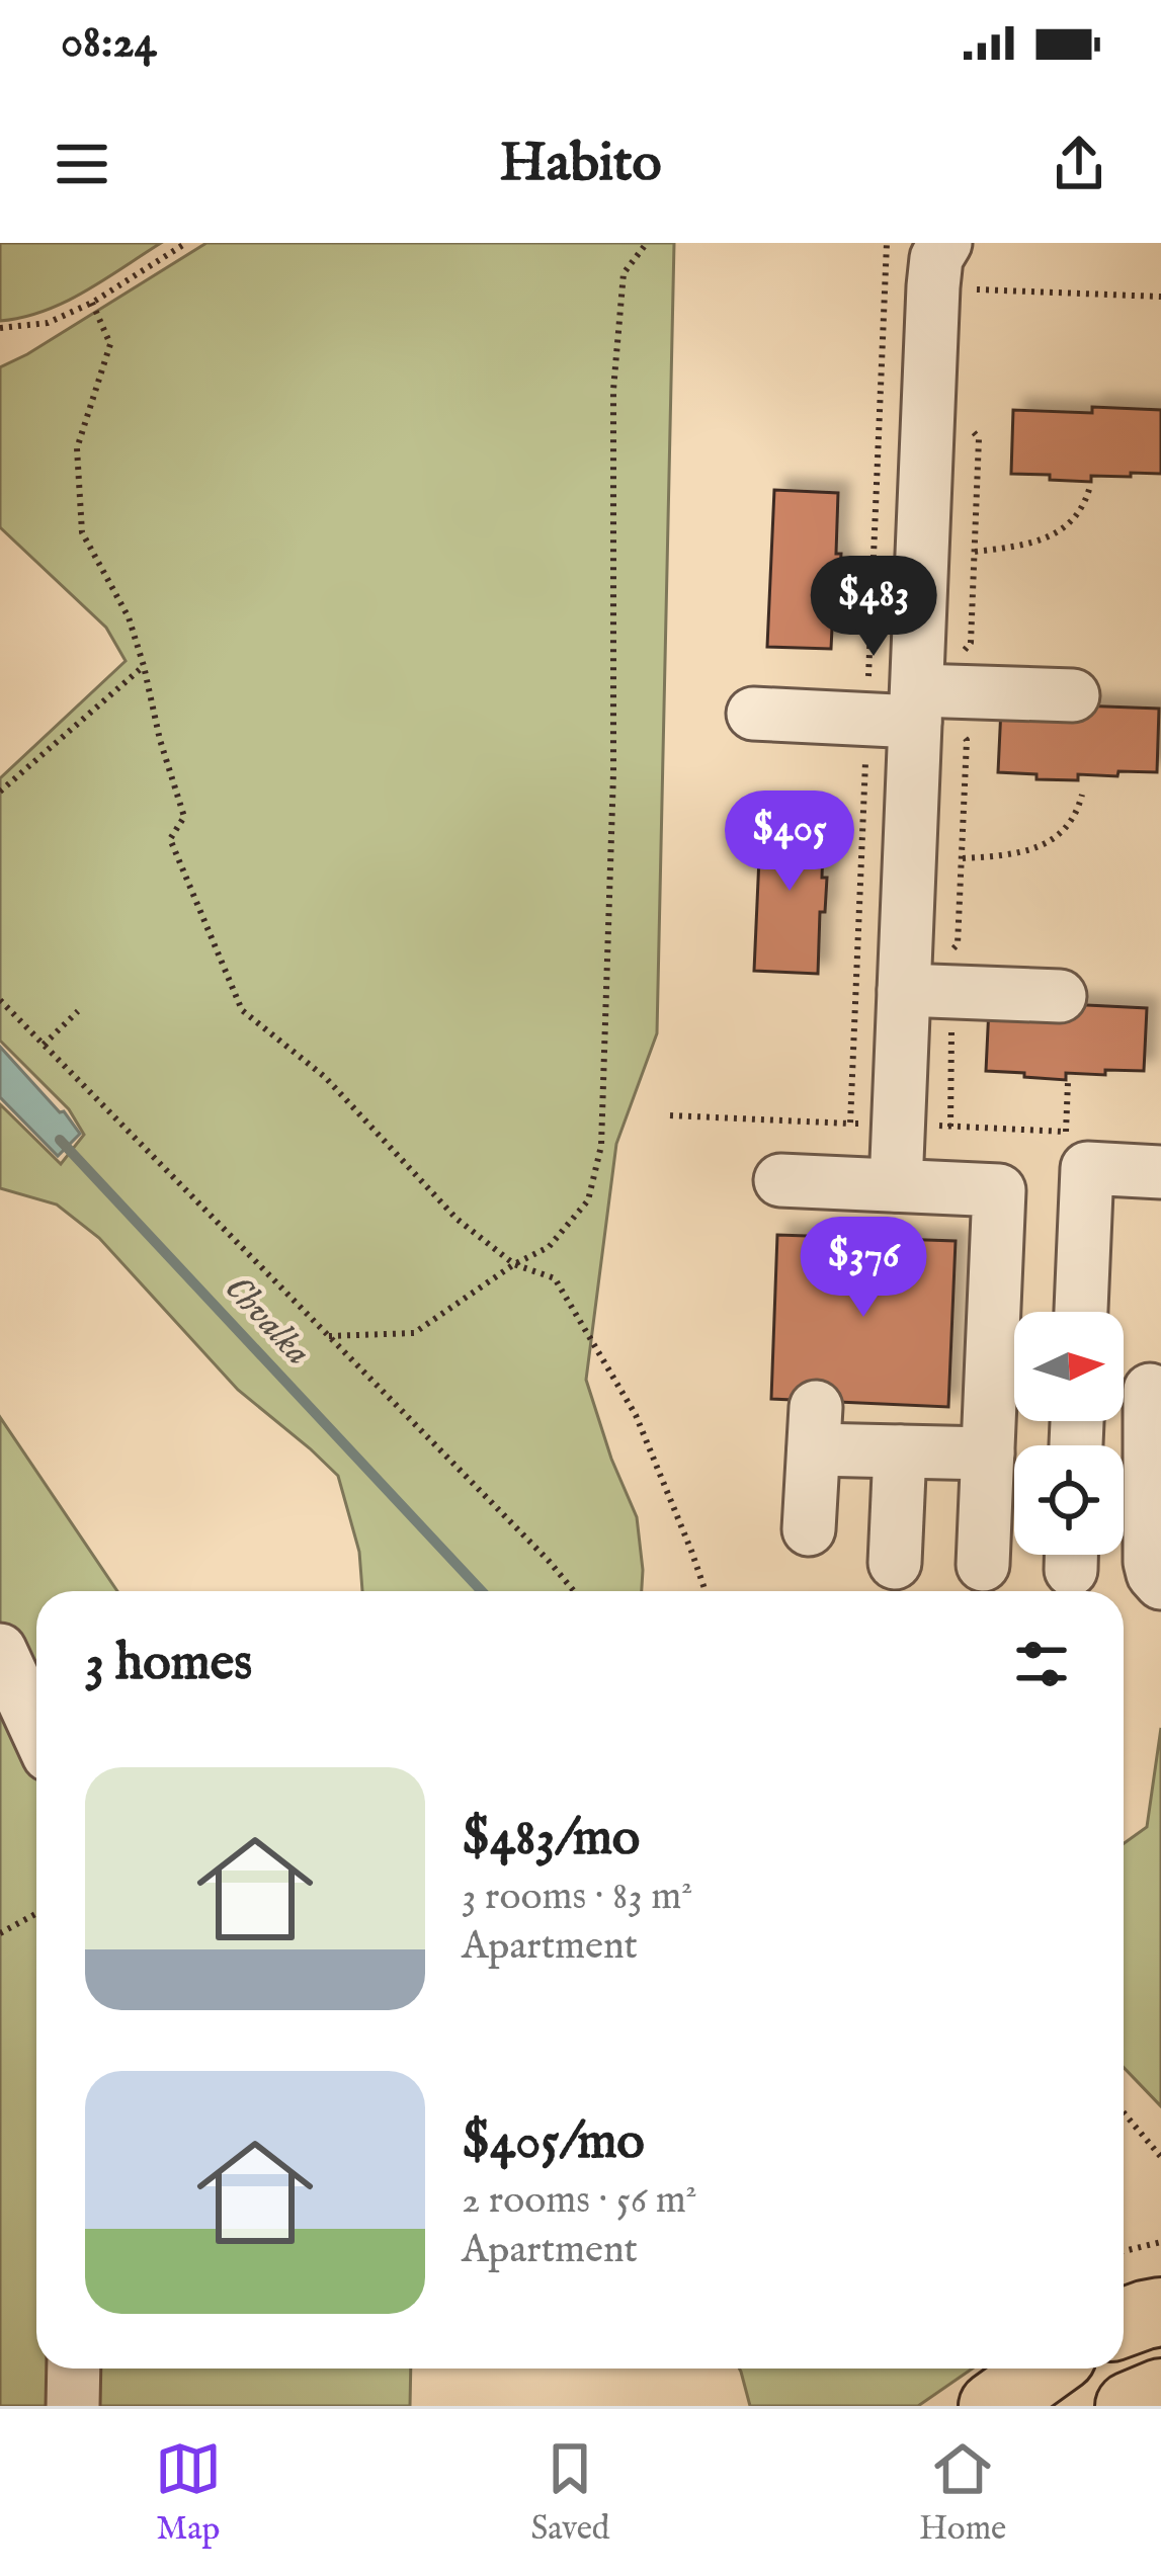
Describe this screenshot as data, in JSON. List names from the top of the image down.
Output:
{
  "water": ["Chvalka"],
  "north": "right",
  "page": {
    "status": "08:24",
    "header": "Habito",
    "price": ["$483", "$405", "$376"],
    "heading": "3 homes",
    "list": [
      {
        "name": "$483/mo",
        "note": "3 rooms · 83 m² · Apartment"
      },
      {
        "name": "$405/mo",
        "note": "2 rooms · 56 m² · Apartment"
      }
    ],
    "tabs": ["Map", "Saved", "Home"]
  }
}
